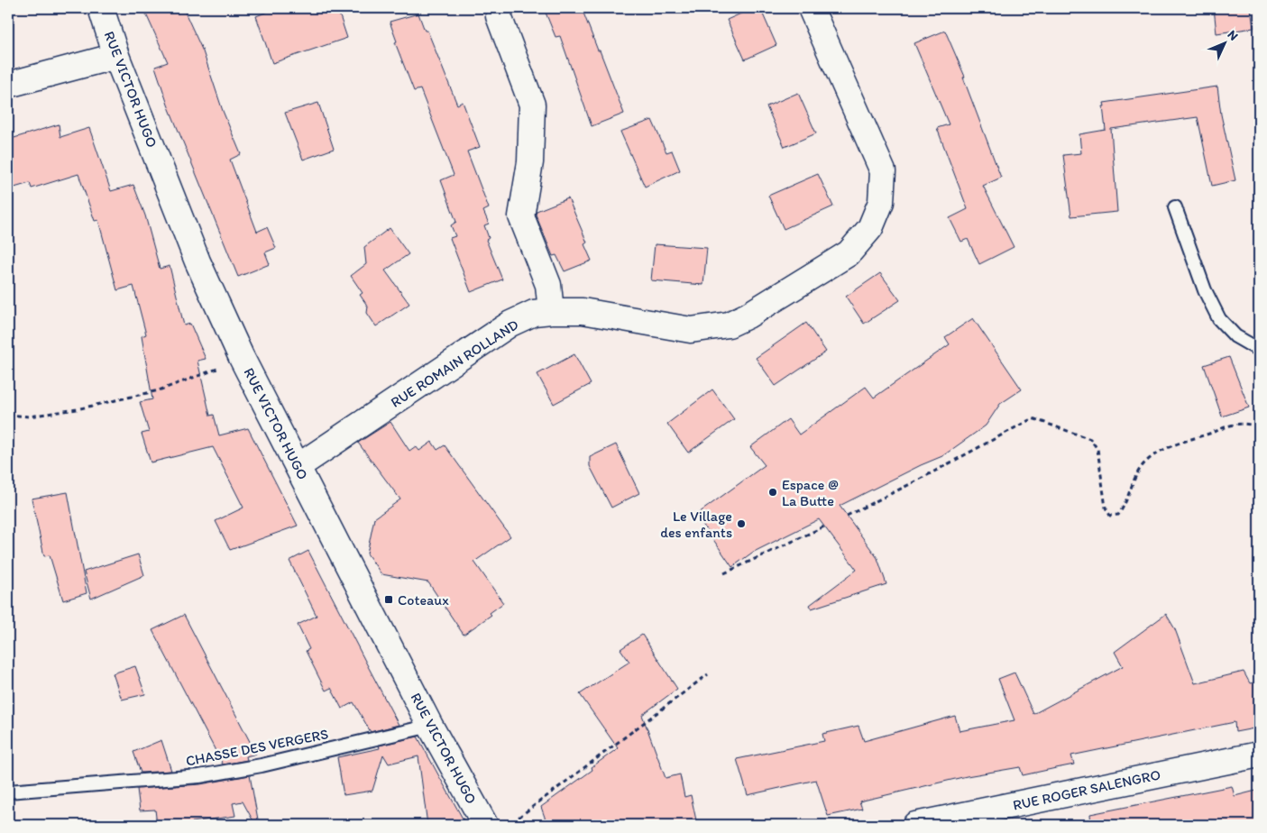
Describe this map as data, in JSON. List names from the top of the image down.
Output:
{
  "streets": {
    "street": ["RUE VICTOR HUGO", "RUE ROMAIN ROLLAND", "RUE ROGER SALENGRO"],
    "lane": ["CHASSE DES VERGERS"]
  },
  "crossings": [
    ["RUE VICTOR HUGO", "RUE ROMAIN ROLLAND"],
    ["RUE VICTOR HUGO", "CHASSE DES VERGERS"]
  ],
  "places": {
    "other": ["Espace @ La Butte", "Le Village des enfants"],
    "transit": ["Coteaux"]
  },
  "north": "top right"
}
